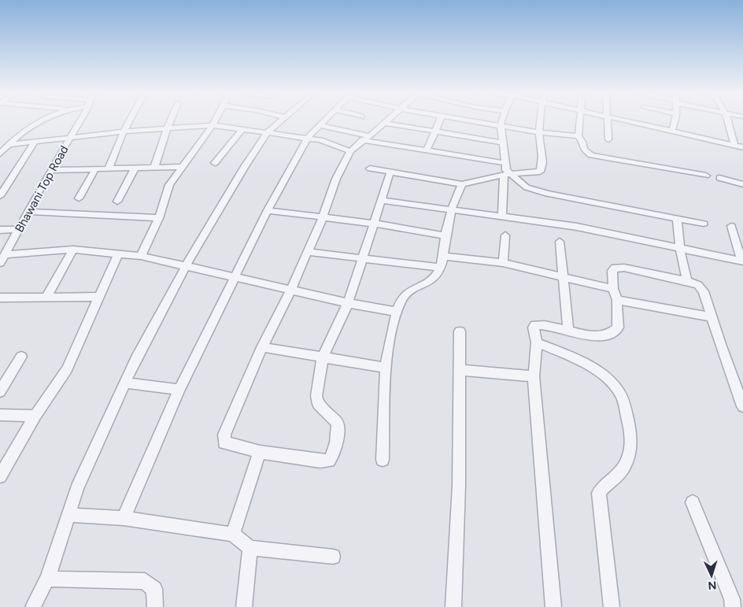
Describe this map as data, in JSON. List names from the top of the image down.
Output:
{
  "streets": {
    "street": ["Bhawani Top Road"]
  },
  "north": "bottom"
}
